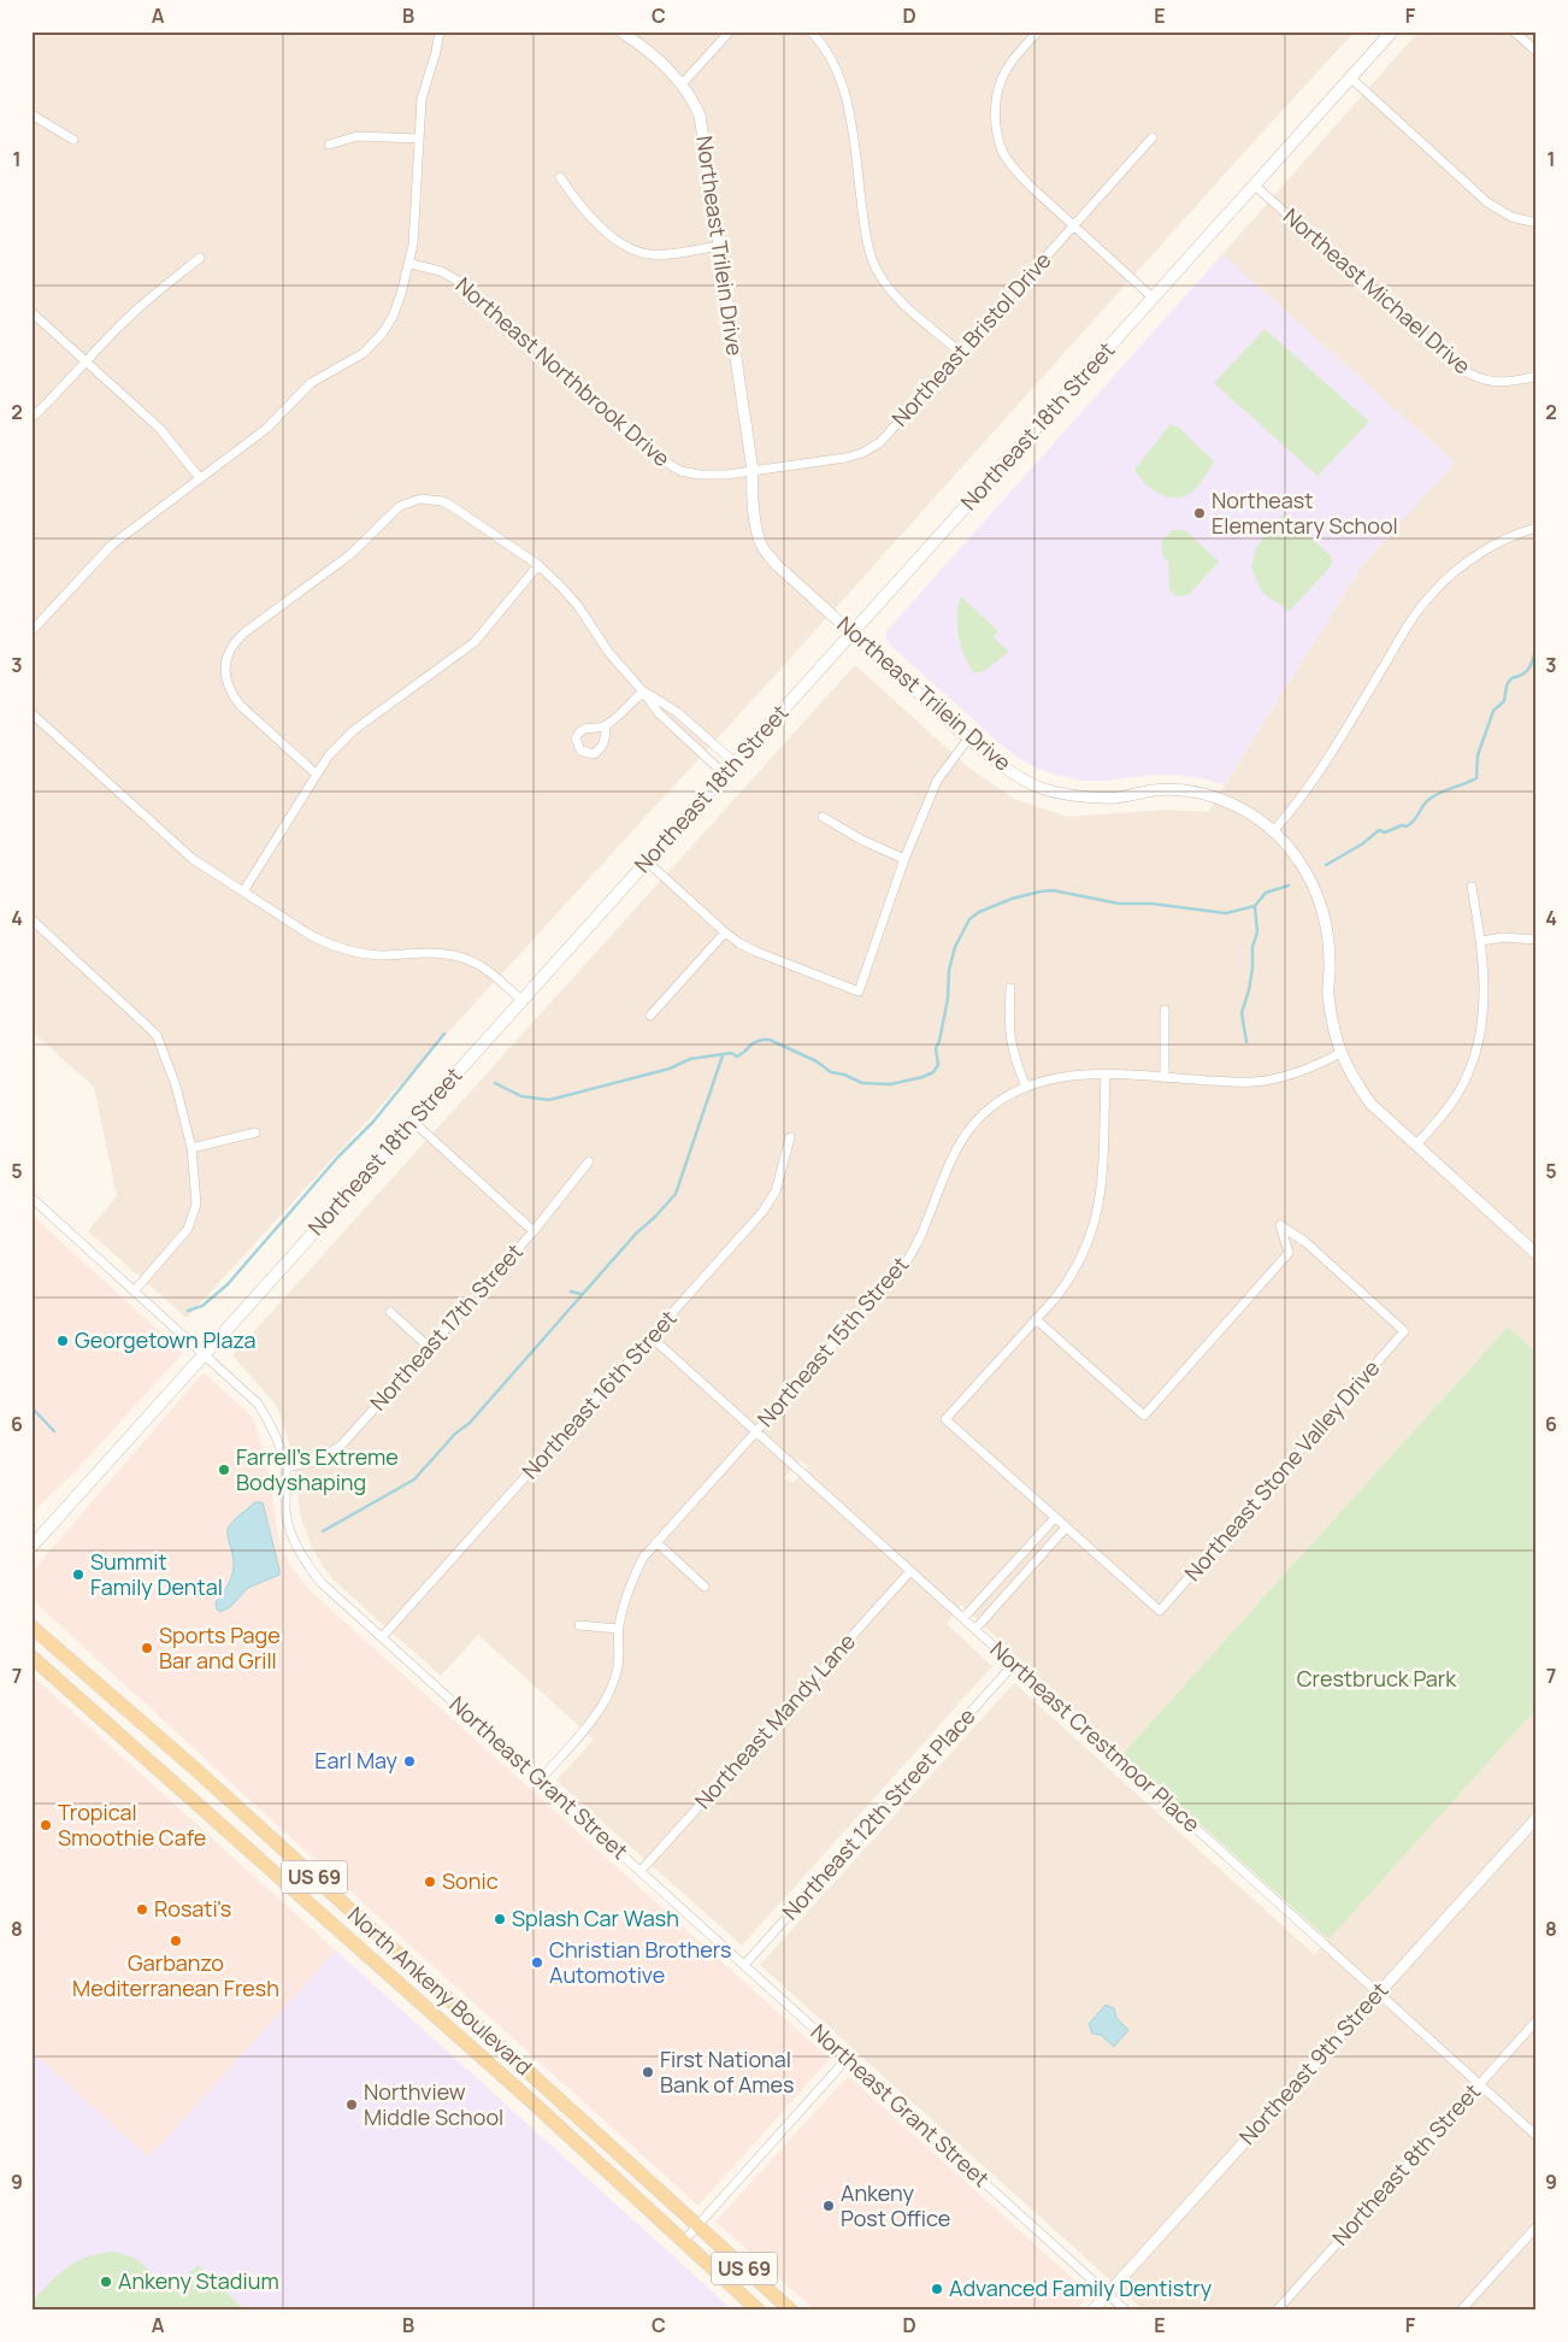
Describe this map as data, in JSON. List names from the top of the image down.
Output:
{
  "streets": {
    "main road": ["Northeast 18th Street", "US 69", "North Ankeny Boulevard"],
    "street": [
      "Northeast Trilein Drive",
      "Northeast Michael Drive",
      "Northeast Bristol Drive",
      "Northeast Northbrook Drive",
      "Northeast 17th Street",
      "Northeast 15th Street",
      "Northeast 16th Street",
      "Northeast Stone Valley Drive",
      "Northeast Mandy Lane",
      "Northeast Crestmoor Place",
      "Northeast Grant Street",
      "Northeast 12th Street Place",
      "Northeast 9th Street",
      "Northeast 8th Street"
    ]
  },
  "crossings": [
    ["Northeast Trilein Drive", "Northeast Bristol Drive"],
    ["Northeast Trilein Drive", "Northeast Northbrook Drive"],
    ["Northeast Trilein Drive", "Northeast 18th Street"],
    ["Northeast Trilein Drive", "Northeast 15th Street"],
    ["Northeast Michael Drive", "Northeast 18th Street"],
    ["Northeast Bristol Drive", "Northeast Northbrook Drive"],
    ["Northeast 18th Street", "Northeast Grant Street"],
    ["Northeast 17th Street", "Northeast Grant Street"],
    ["Northeast 15th Street", "Northeast Crestmoor Place"],
    ["Northeast 15th Street", "Northeast Grant Street"],
    ["Northeast 16th Street", "Northeast Crestmoor Place"],
    ["Northeast 16th Street", "Northeast Grant Street"],
    ["Northeast Mandy Lane", "Northeast Crestmoor Place"],
    ["Northeast Mandy Lane", "Northeast Grant Street"],
    ["Northeast Crestmoor Place", "Northeast 12th Street Place"],
    ["Northeast Crestmoor Place", "Northeast 9th Street"],
    ["Northeast Crestmoor Place", "Northeast 8th Street"],
    ["Northeast Grant Street", "Northeast 12th Street Place"],
    ["Northeast Grant Street", "Northeast 9th Street"]
  ],
  "parks": ["Crestbruck Park"],
  "places": [
    "Northeast Elementary School",
    "Georgetown Plaza",
    "Farrell's Extreme Bodyshaping",
    "Summit Family Dental",
    "Sports Page Bar and Grill",
    "Earl May",
    "Tropical Smoothie Cafe",
    "Sonic",
    "Rosati's",
    "Splash Car Wash",
    "Garbanzo Mediterranean Fresh",
    "Christian Brothers Automotive",
    "First National Bank of Ames",
    "Northview Middle School",
    "Ankeny Post Office",
    "Ankeny Stadium",
    "Advanced Family Dentistry"
  ],
  "grid": {
    "columns": [
      "A",
      "B",
      "C",
      "D",
      "E",
      "F"
    ],
    "rows": [
      "1",
      "2",
      "3",
      "4",
      "5",
      "6",
      "7",
      "8",
      "9"
    ]
  }
}
